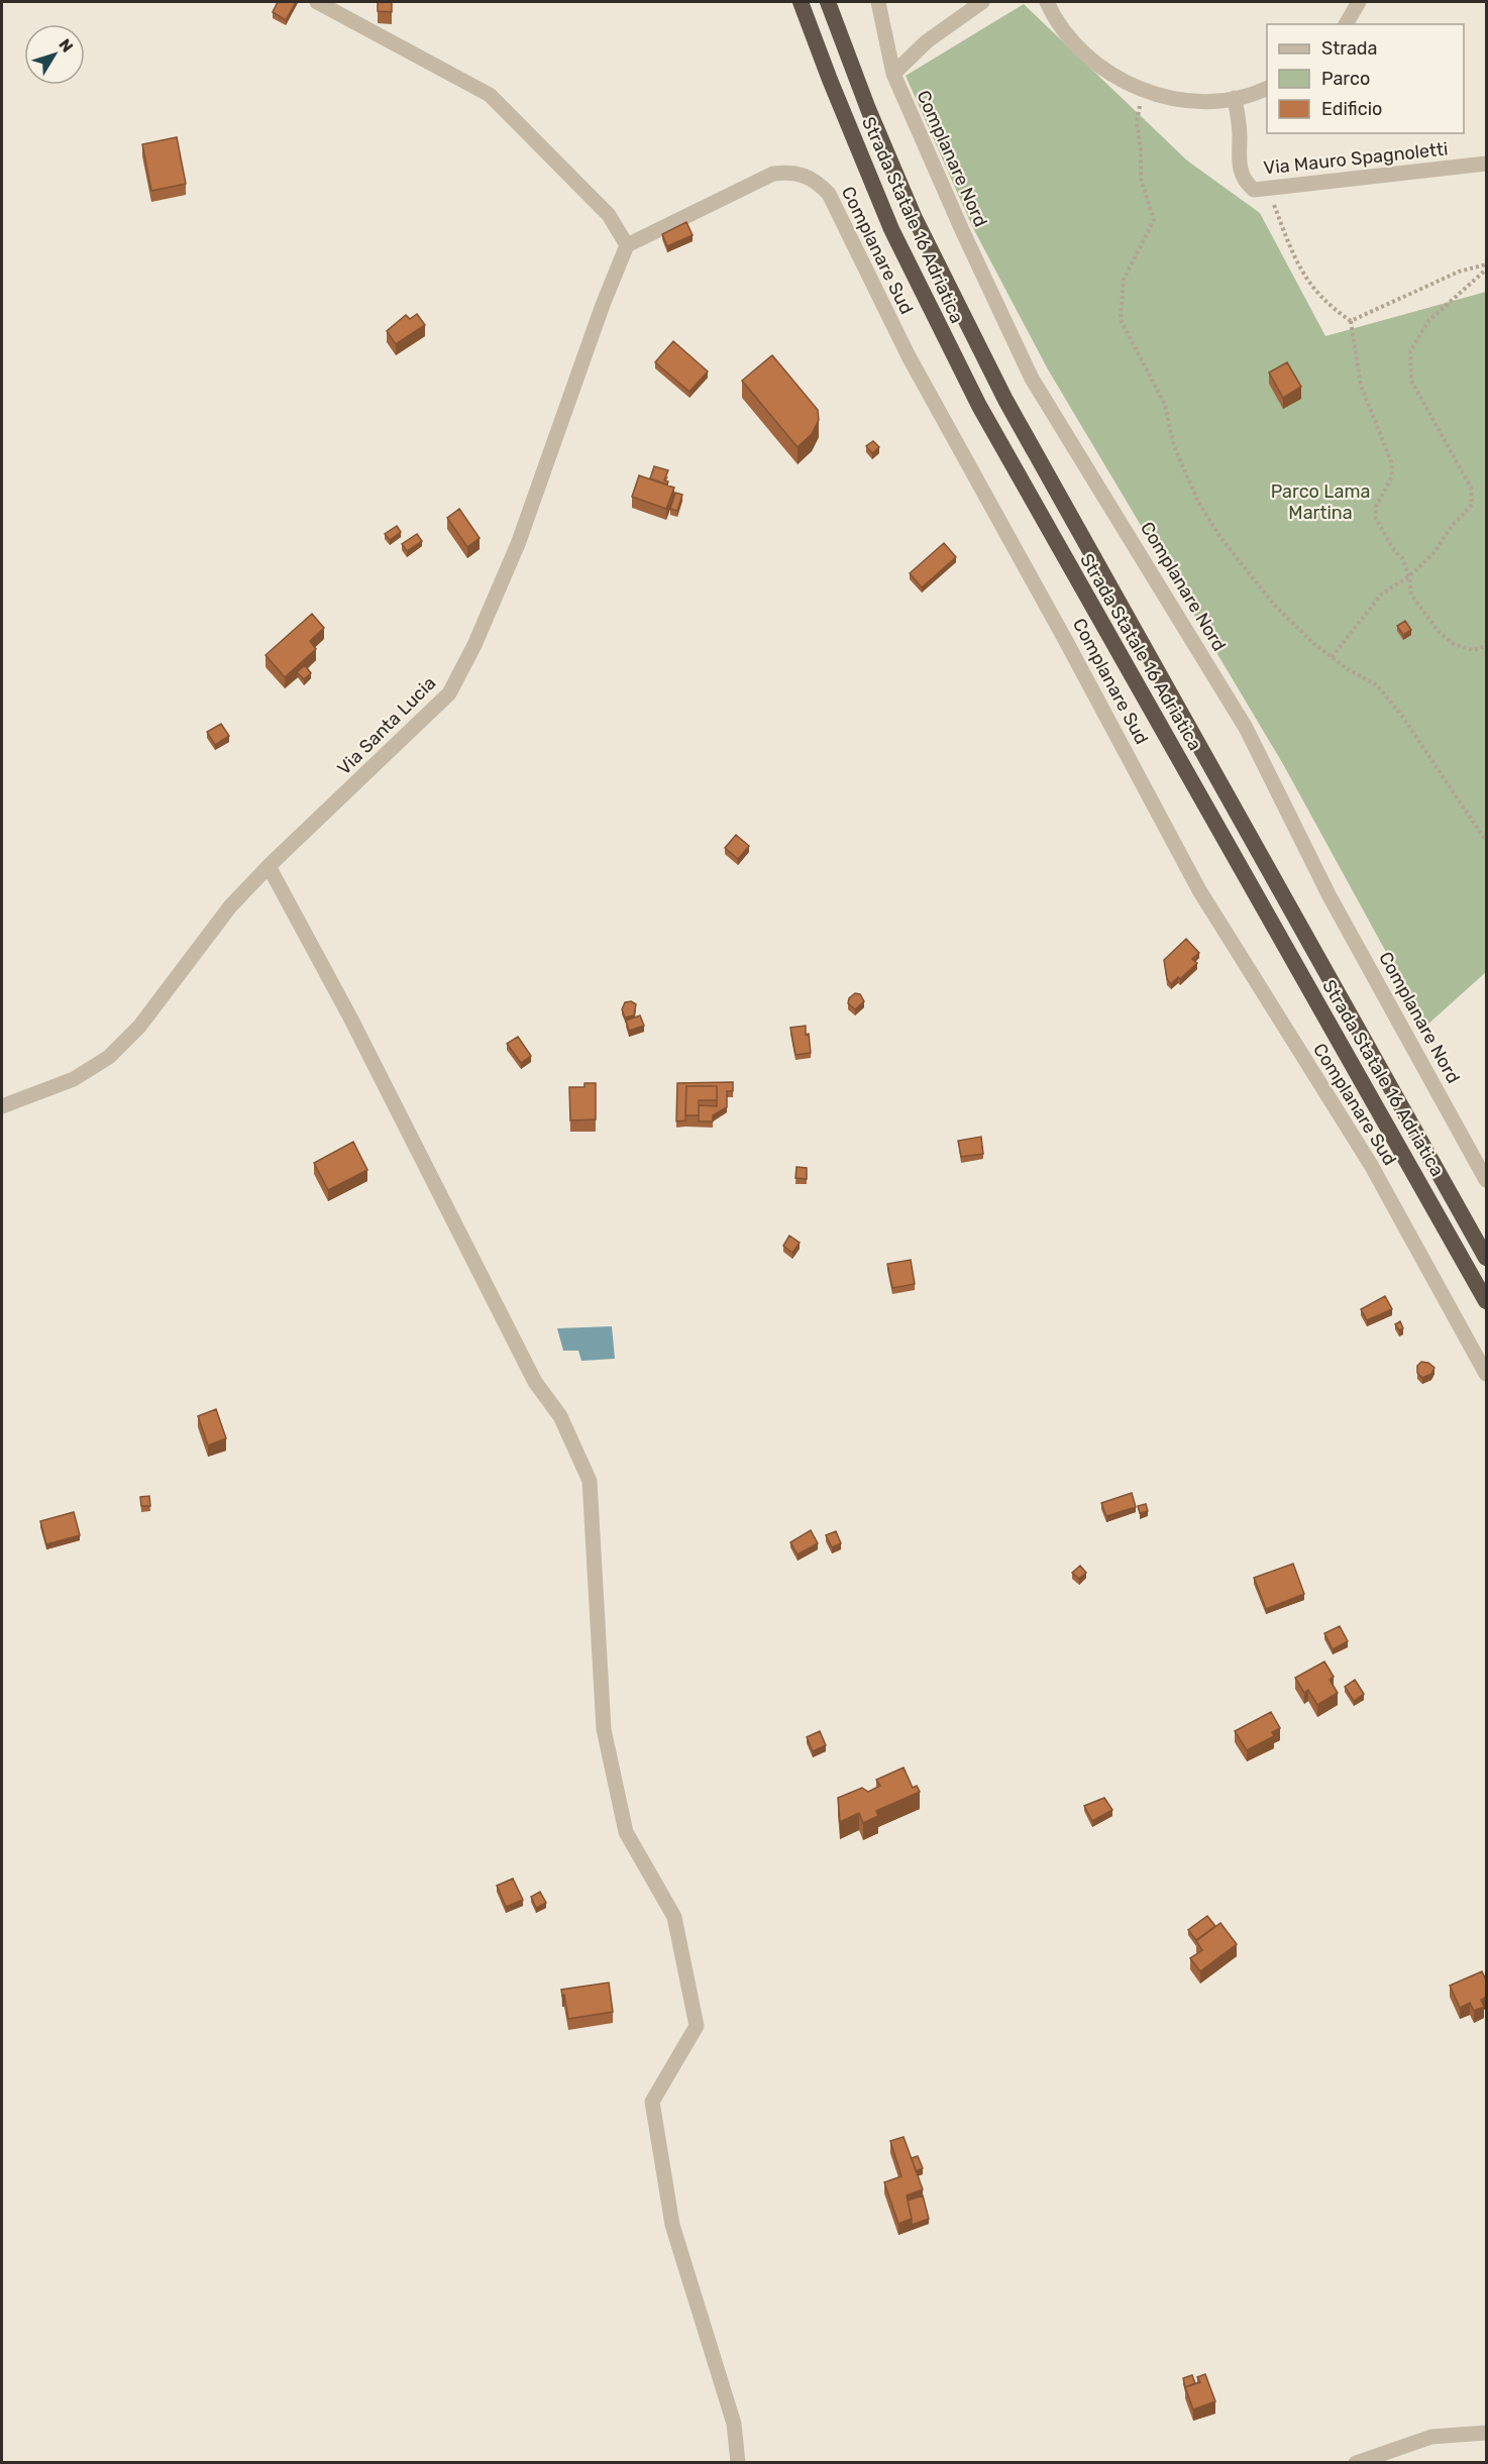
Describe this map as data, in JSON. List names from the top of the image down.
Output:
{
  "streets": {
    "highway": ["Strada Statale 16 Adriatica"],
    "street": [
      "Complanare Nord",
      "Via Mauro Spagnoletti",
      "Complanare Sud",
      "Via Santa Lucia"
    ]
  },
  "crossings": [
    ["Complanare Sud", "Via Santa Lucia"]
  ],
  "parks": ["Parco Lama Martina"],
  "legend": ["Strada", "Parco", "Edificio"],
  "north": "top right"
}
